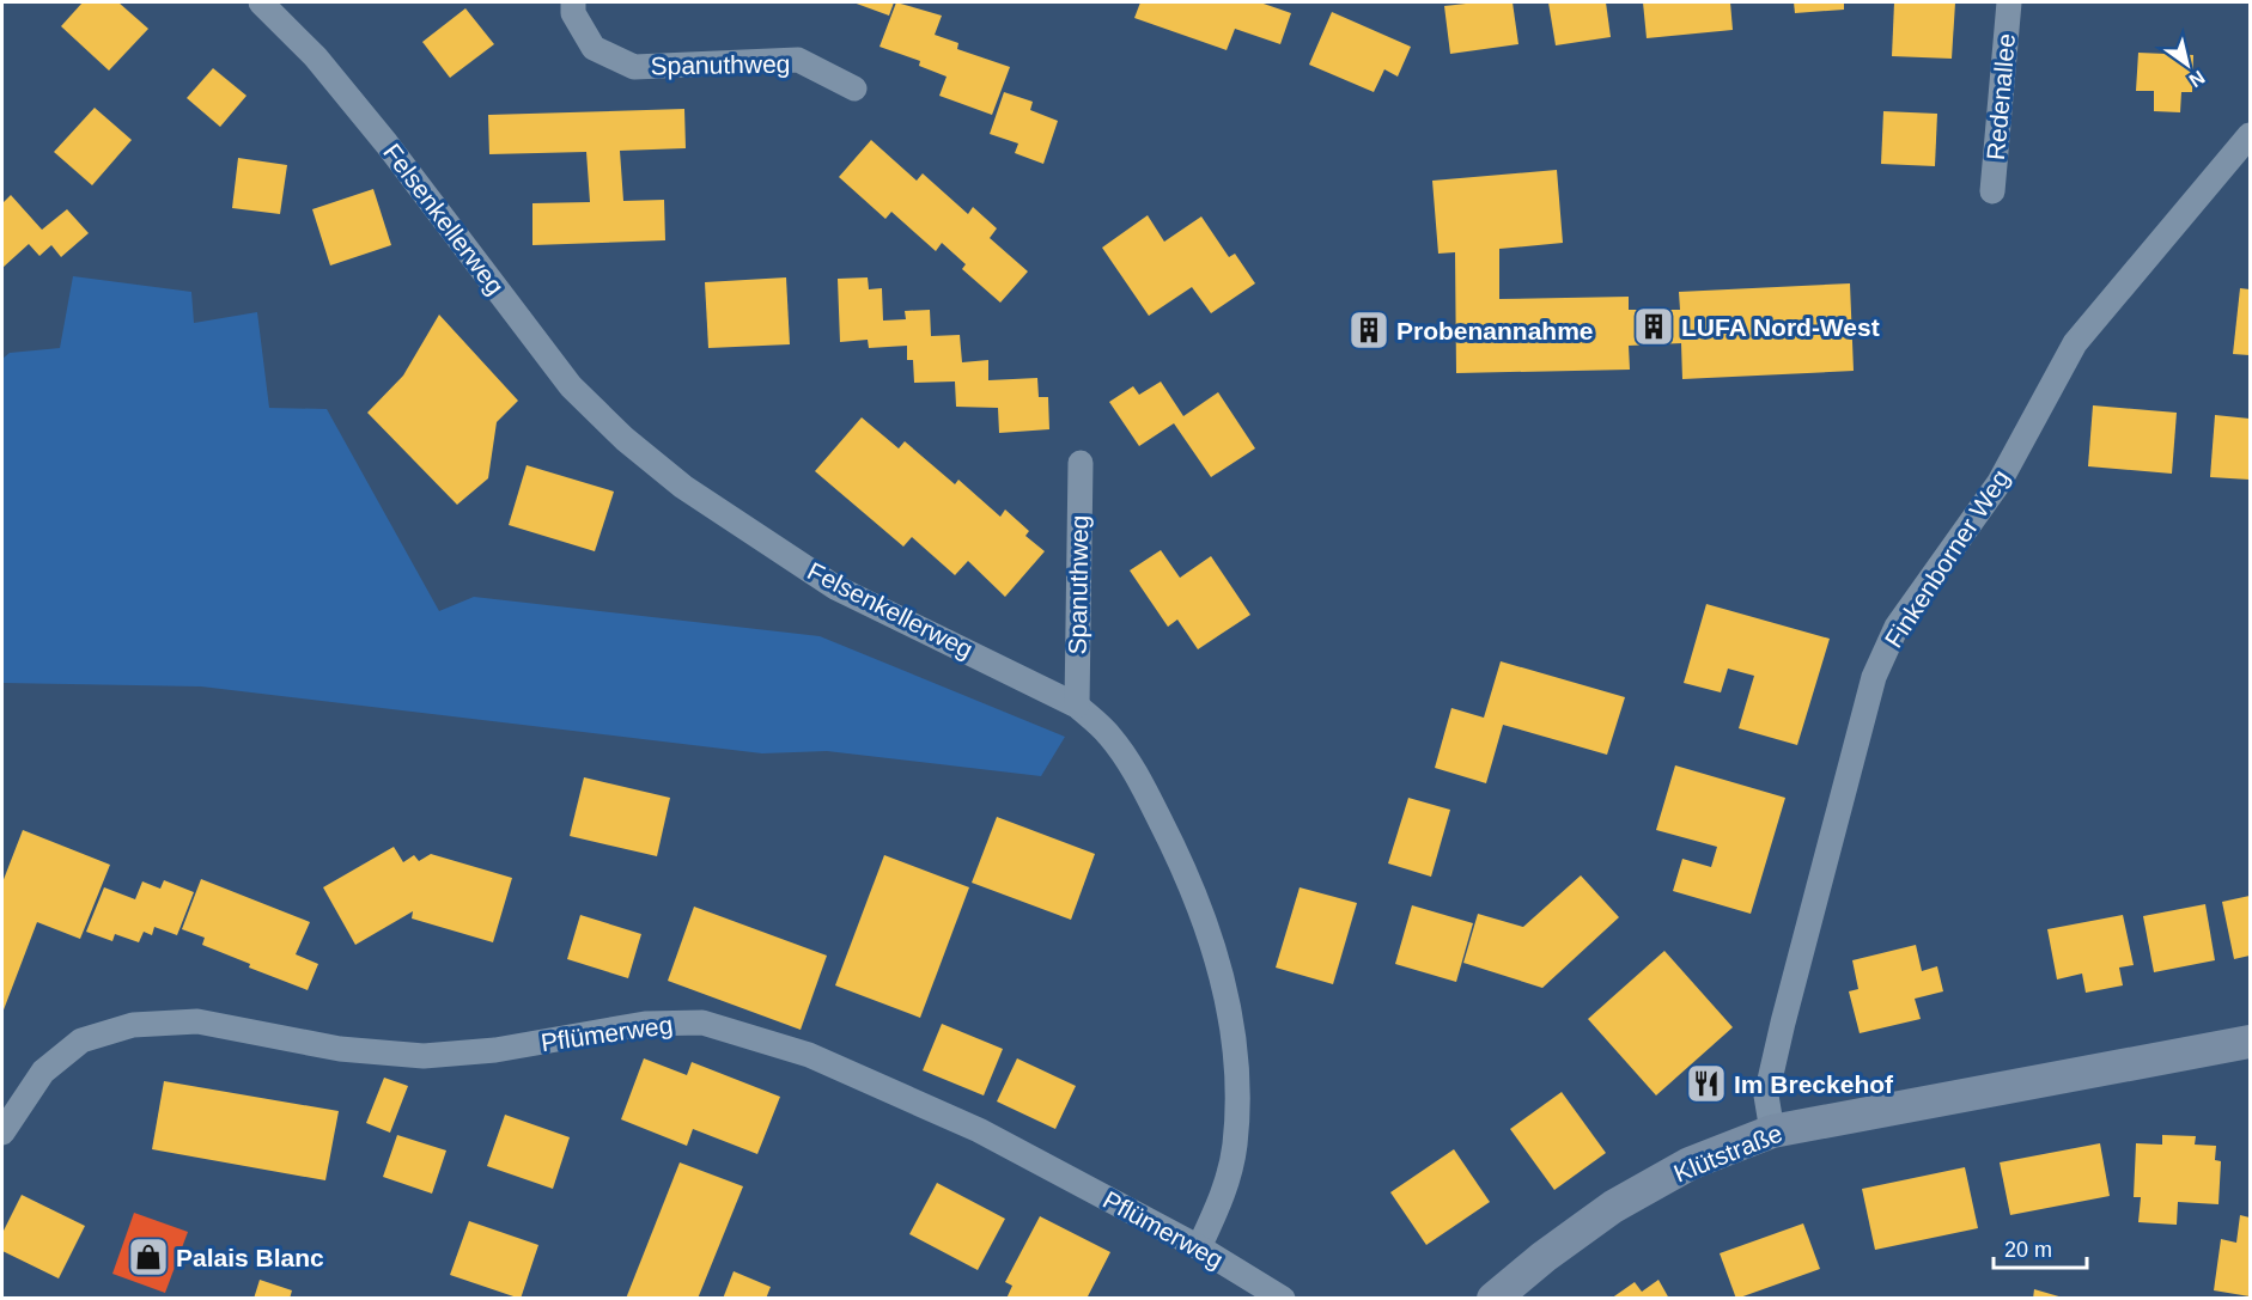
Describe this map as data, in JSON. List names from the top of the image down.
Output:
{
  "streets": {
    "main road": ["Klütstraße"],
    "street": [
      "Spanuthweg",
      "Redenallee",
      "Felsenkellerweg",
      "Finkenborner Weg",
      "Pflümerweg"
    ]
  },
  "crossings": [
    ["Spanuthweg", "Felsenkellerweg"],
    ["Felsenkellerweg", "Pflümerweg"],
    ["Finkenborner Weg", "Klütstraße"]
  ],
  "places": {
    "building": ["LUFA Nord-West", "Probenannahme"],
    "restaurant": ["Im Breckehof"],
    "shop": ["Palais Blanc"]
  },
  "scale_bar": "20 m",
  "north": "bottom right"
}
